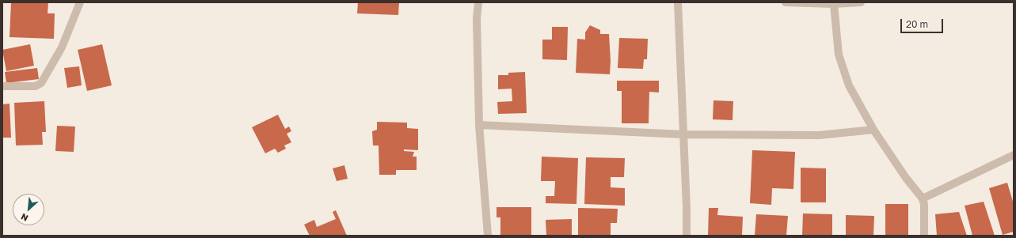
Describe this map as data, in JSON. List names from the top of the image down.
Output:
{
  "scale_bar": "20 m",
  "north": "bottom left"
}
